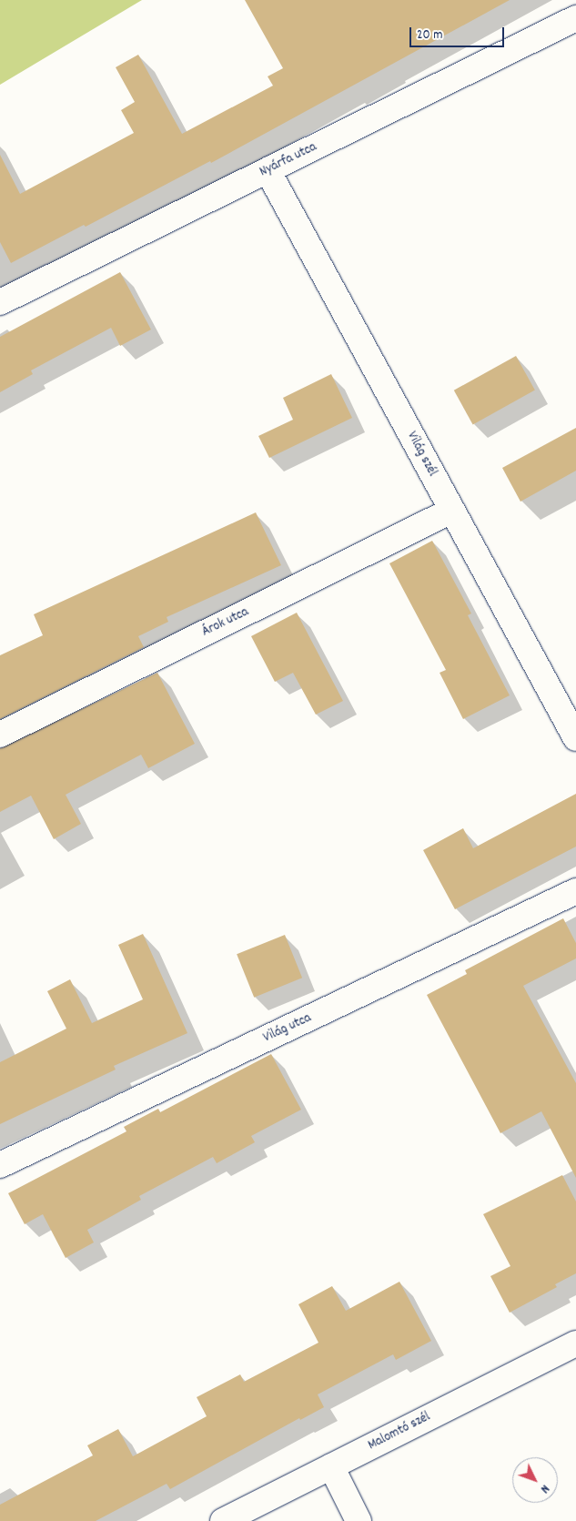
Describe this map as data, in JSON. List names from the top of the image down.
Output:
{
  "streets": {
    "street": [
      "Nyárfa utca",
      "Világ szél",
      "Árok utca",
      "Világ utca",
      "Malomtó szél"
    ]
  },
  "crossings": [
    ["Nyárfa utca", "Világ szél"],
    ["Világ szél", "Árok utca"]
  ],
  "scale_bar": "20 m",
  "north": "bottom right"
}
